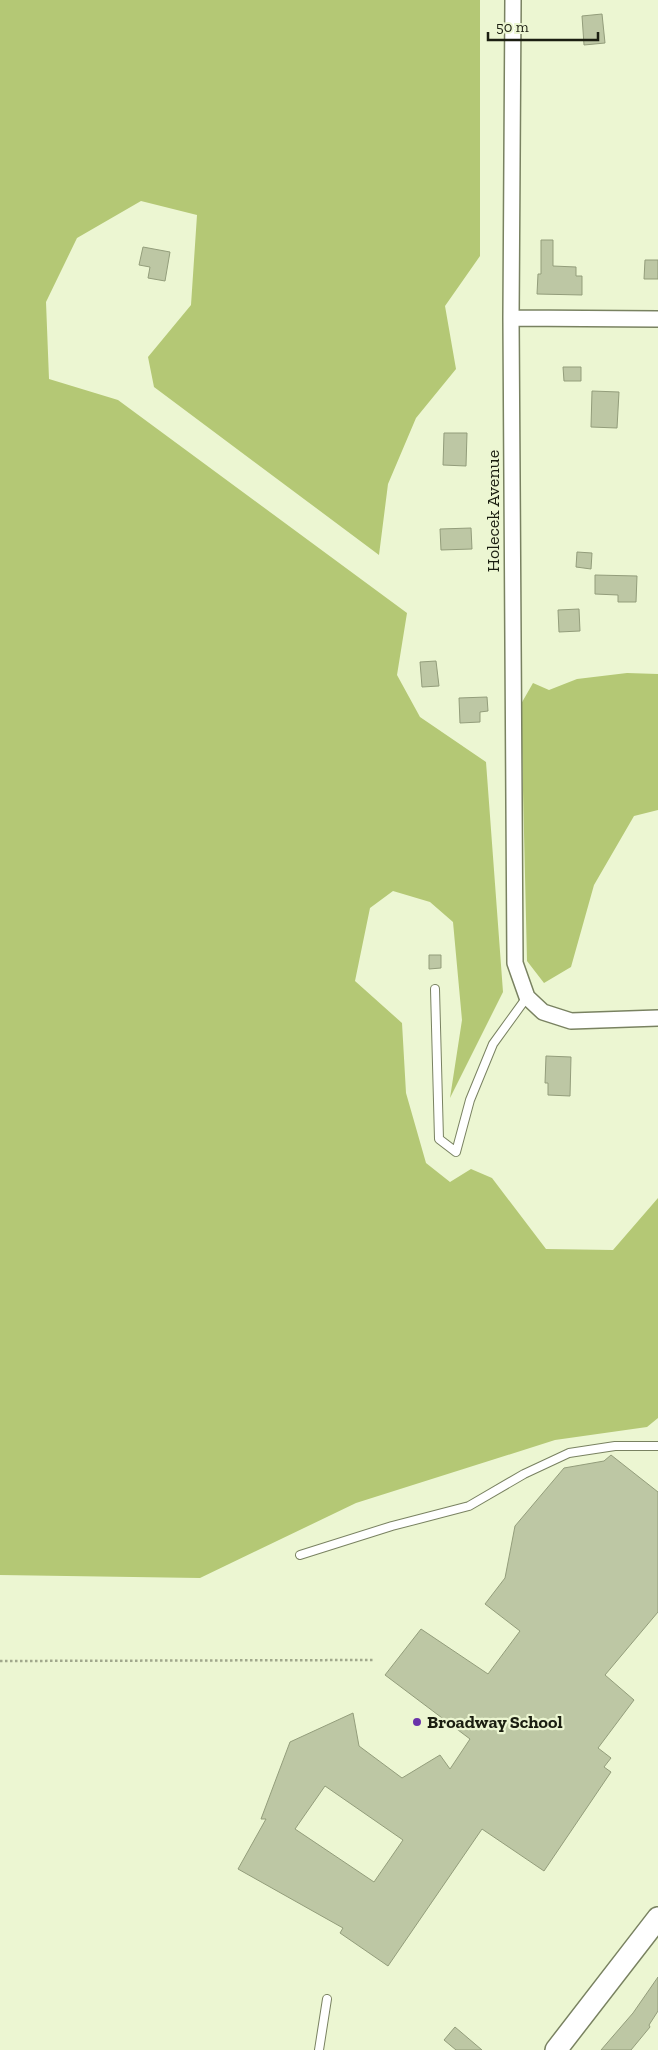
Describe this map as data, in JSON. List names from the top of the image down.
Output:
{
  "streets": {
    "street": ["Holecek Avenue"]
  },
  "places": ["Broadway School"],
  "scale_bar": "50 m"
}
